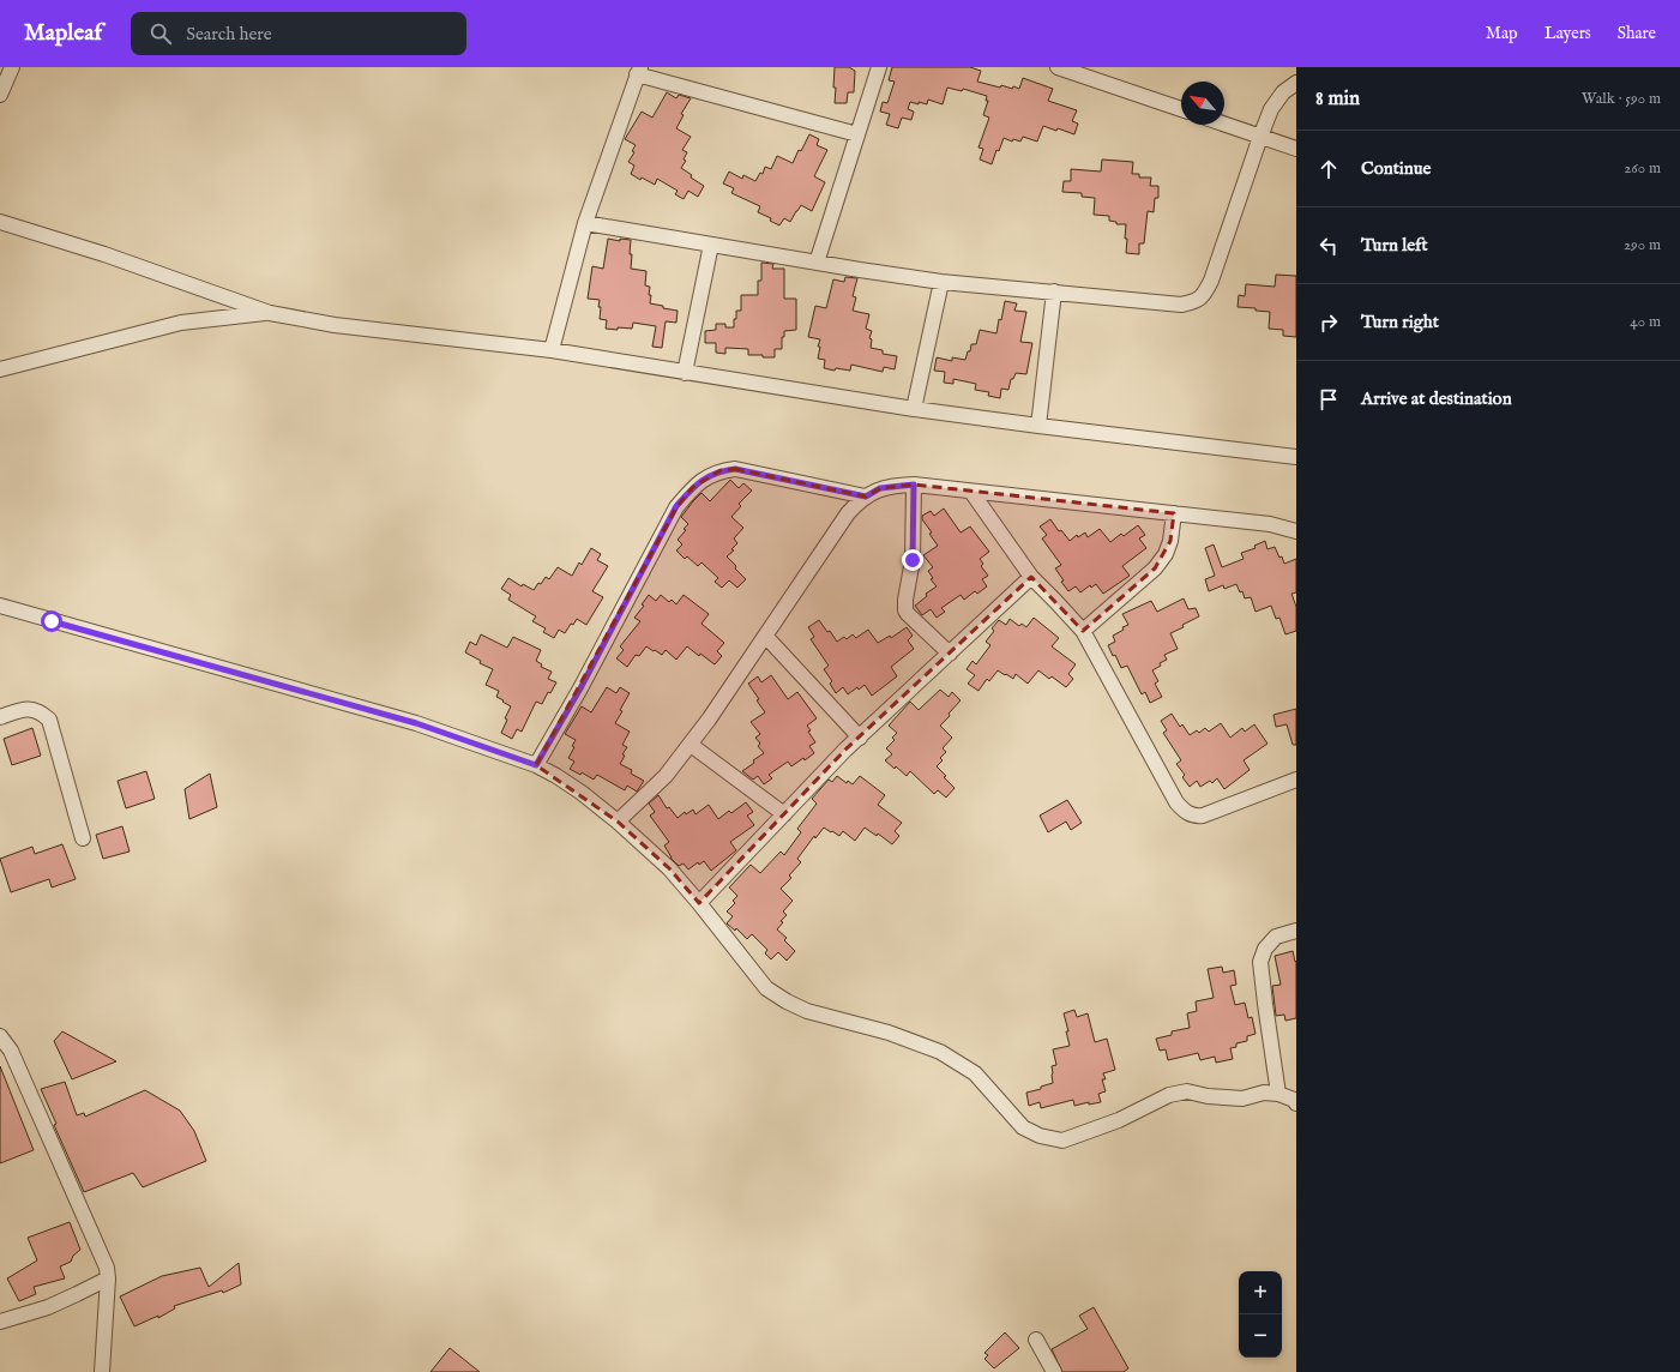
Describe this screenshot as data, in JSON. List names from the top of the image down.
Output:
{
  "north": "top left",
  "page": {
    "header": "Mapleaf",
    "search": "Search here",
    "nav": ["Map", "Layers", "Share"],
    "heading": ["8 min", "Walk · 590 m"],
    "list": [
      ["Continue", "260 m"],
      ["Turn left", "290 m"],
      ["Turn right", "40 m"],
      "Arrive at destination"
    ],
    "map_buttons": ["+", "−"]
  }
}
